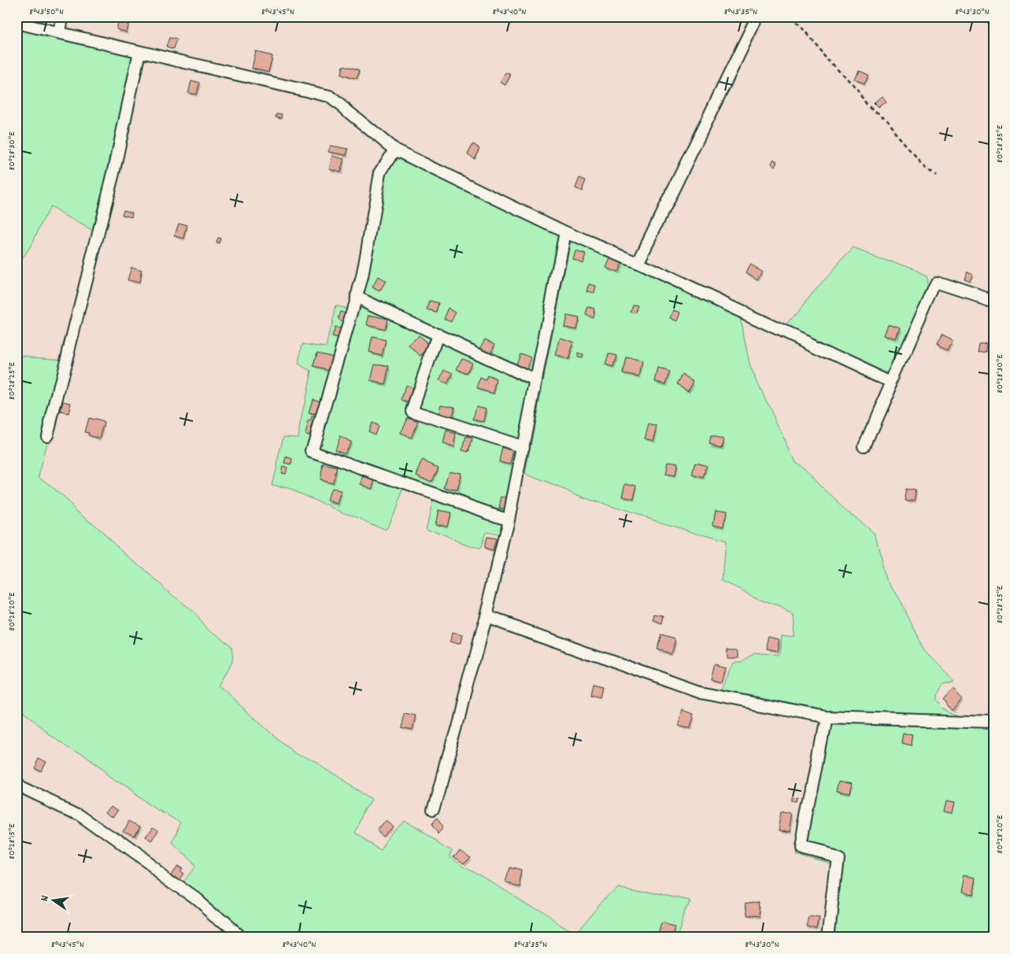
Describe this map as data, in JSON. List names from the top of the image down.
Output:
{
  "north": "left",
  "coordinates": [
    "8°43'50\"N",
    "8°43'45\"N",
    "8°43'40\"N",
    "8°43'35\"N",
    "8°43'30\"N",
    "80°28'35\"E",
    "80°28'30\"E",
    "80°28'25\"E",
    "80°28'20\"E",
    "80°28'15\"E"
  ]
}
